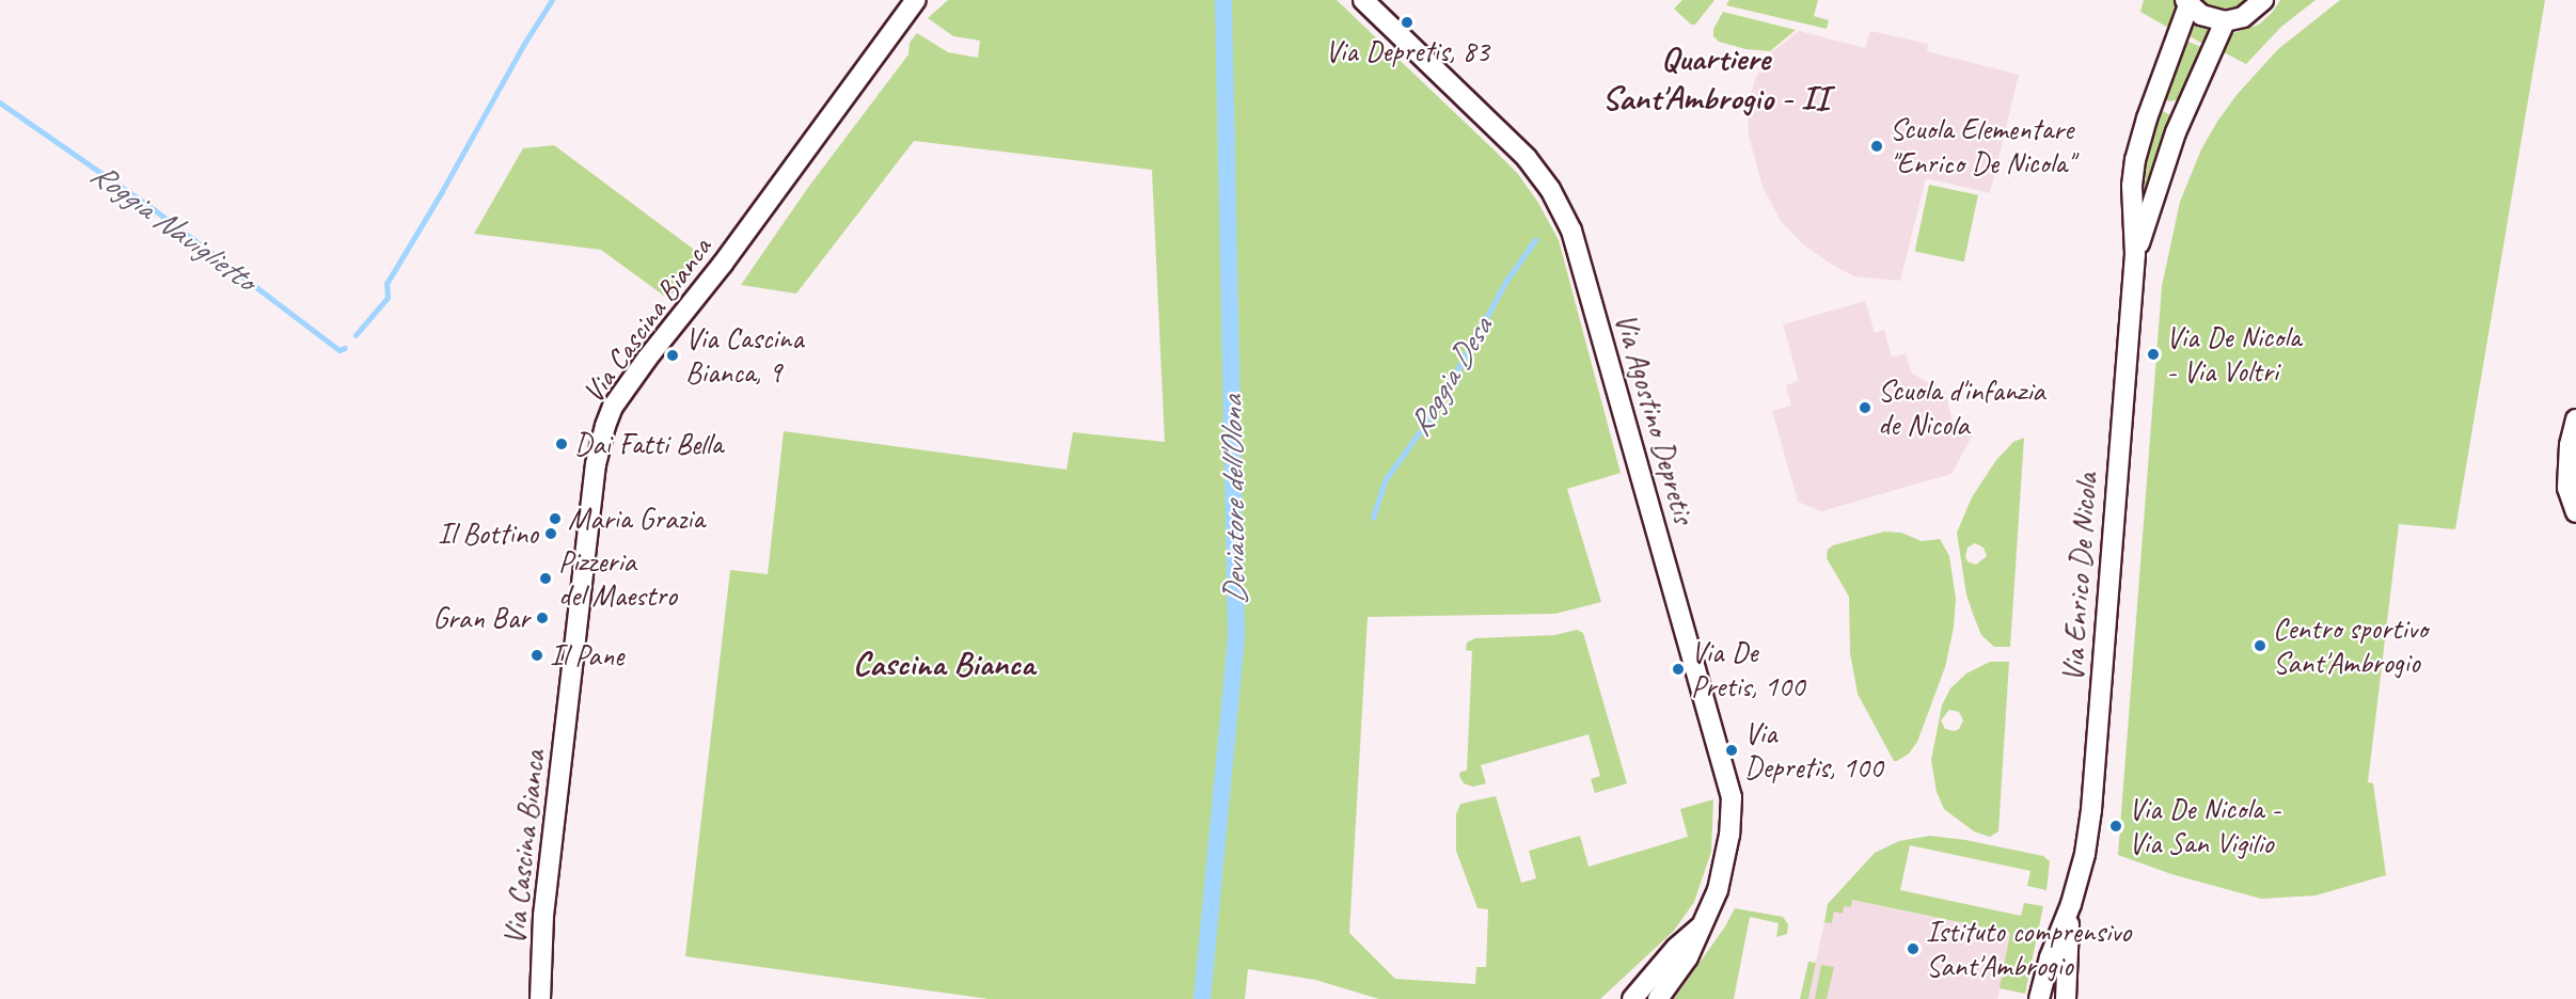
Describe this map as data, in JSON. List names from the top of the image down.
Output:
{
  "streets": {
    "street": ["Via Cascina Bianca", "Via Agostino Depretis", "Via Enrico De Nicola"]
  },
  "districts": ["Quartiere Sant'Ambrogio - II", "Cascina Bianca"],
  "water": ["Roggia Naviglietto", "Roggia Desa", "Deviatore dell'Olona"],
  "places": [
    "Via Depretis, 83",
    "Scuola Elementare \"Enrico De Nicola\"",
    "Via De Nicola - Via Voltri",
    "Via Cascina Bianca, 9",
    "Scuola d'infanzia de Nicola",
    "Dai Fatti Bella",
    "Maria Grazia",
    "Il Bottino",
    "Pizzeria del Maestro",
    "Gran Bar",
    "Centro sportivo Sant'Ambrogio",
    "Il Pane",
    "Via De Pretis, 100",
    "Via Depretis, 100",
    "Via De Nicola - Via San Vigilio",
    "Istituto comprensivo Sant'Ambrogio"
  ]
}
